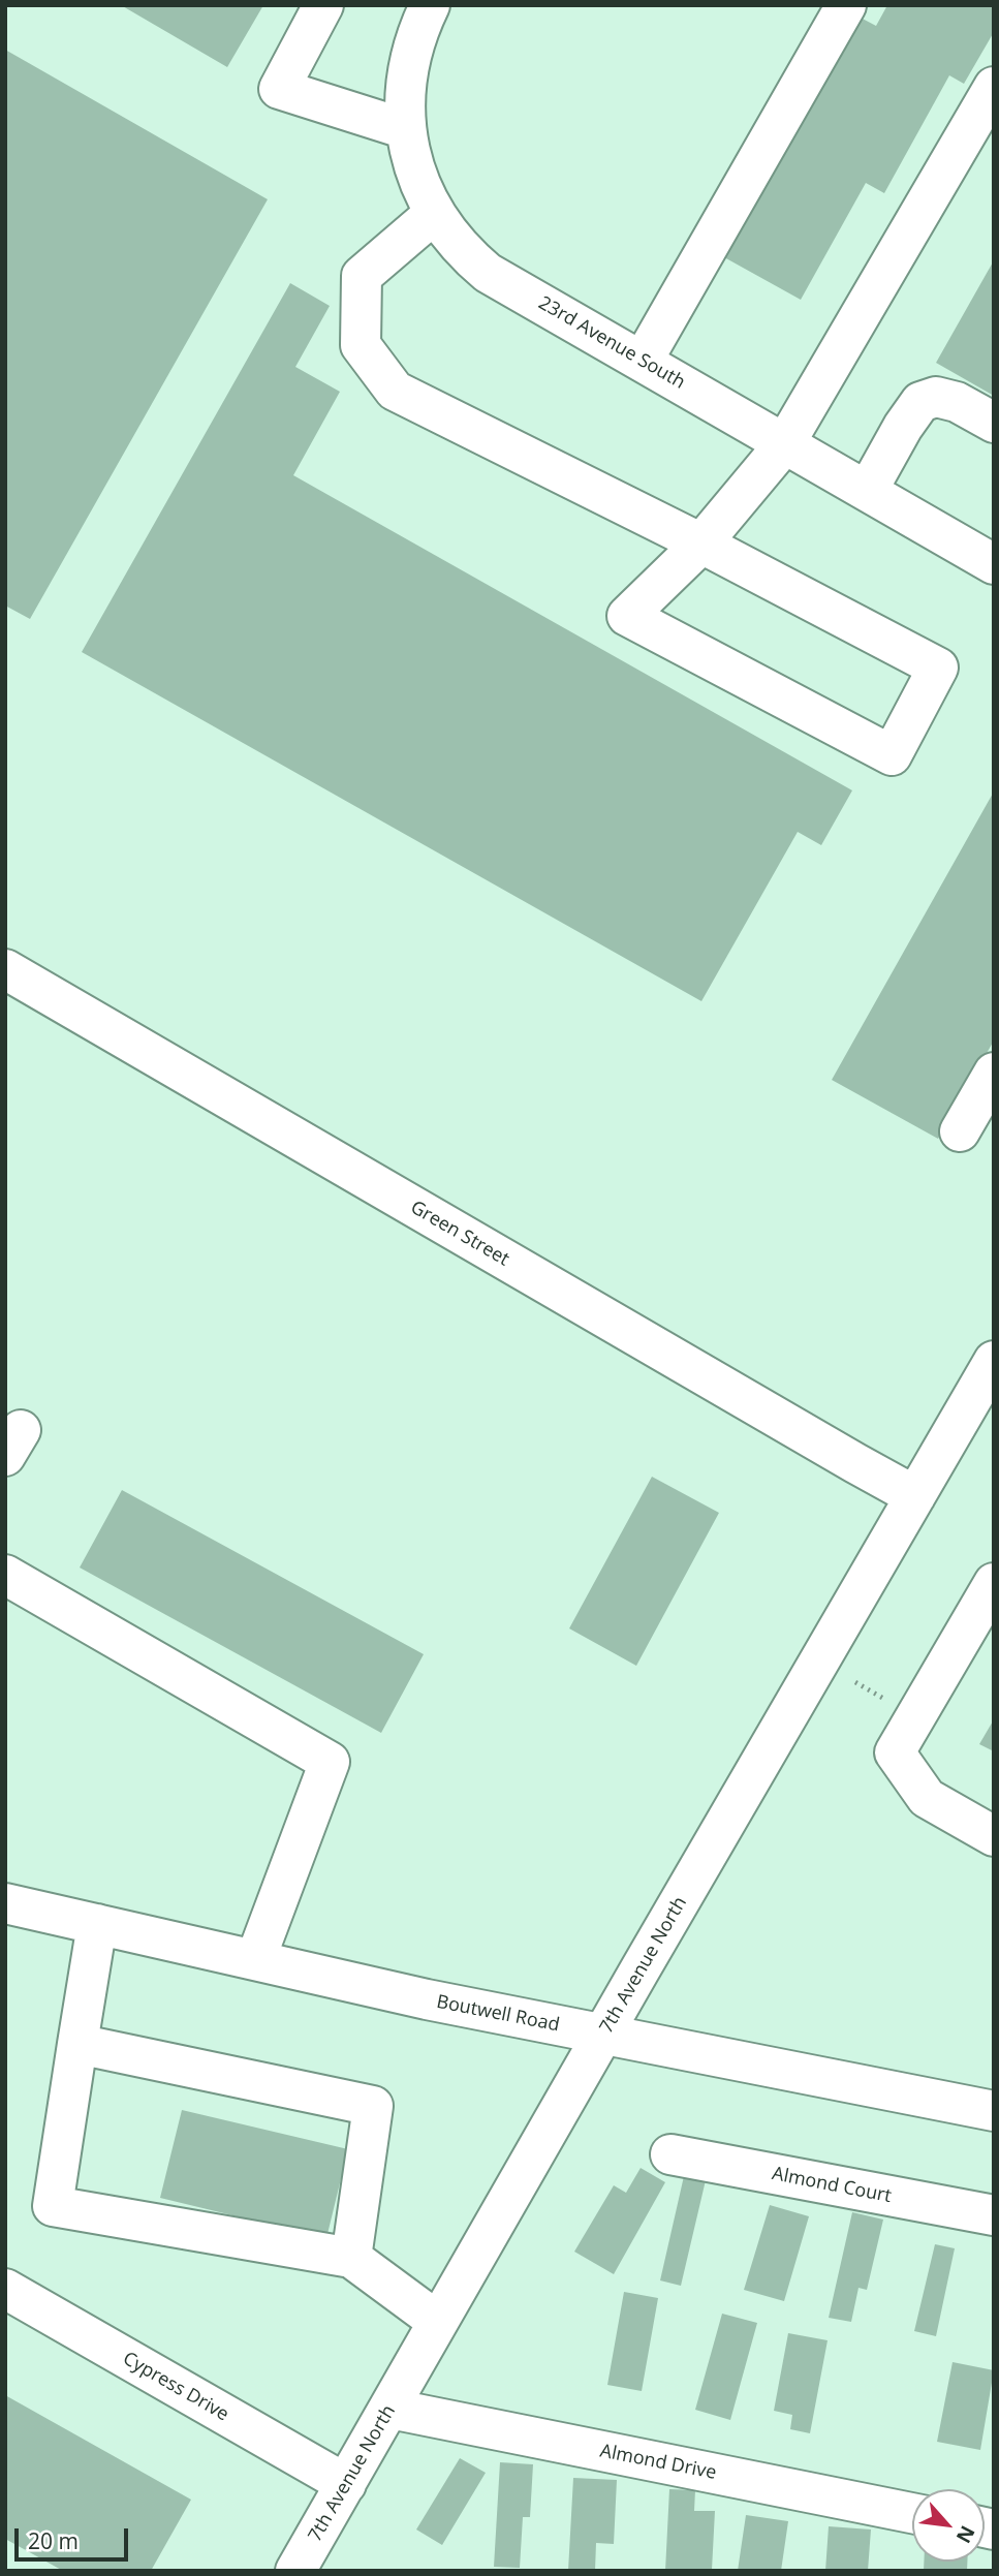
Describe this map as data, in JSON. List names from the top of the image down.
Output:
{
  "streets": {
    "street": [
      "23rd Avenue South",
      "Green Street",
      "7th Avenue North",
      "Boutwell Road",
      "Almond Court",
      "Cypress Drive",
      "Almond Drive"
    ]
  },
  "crossings": [
    ["Green Street", "7th Avenue North"],
    ["7th Avenue North", "Boutwell Road"],
    ["7th Avenue North", "Cypress Drive"],
    ["7th Avenue North", "Almond Drive"]
  ],
  "scale_bar": "20 m",
  "north": "bottom right"
}
